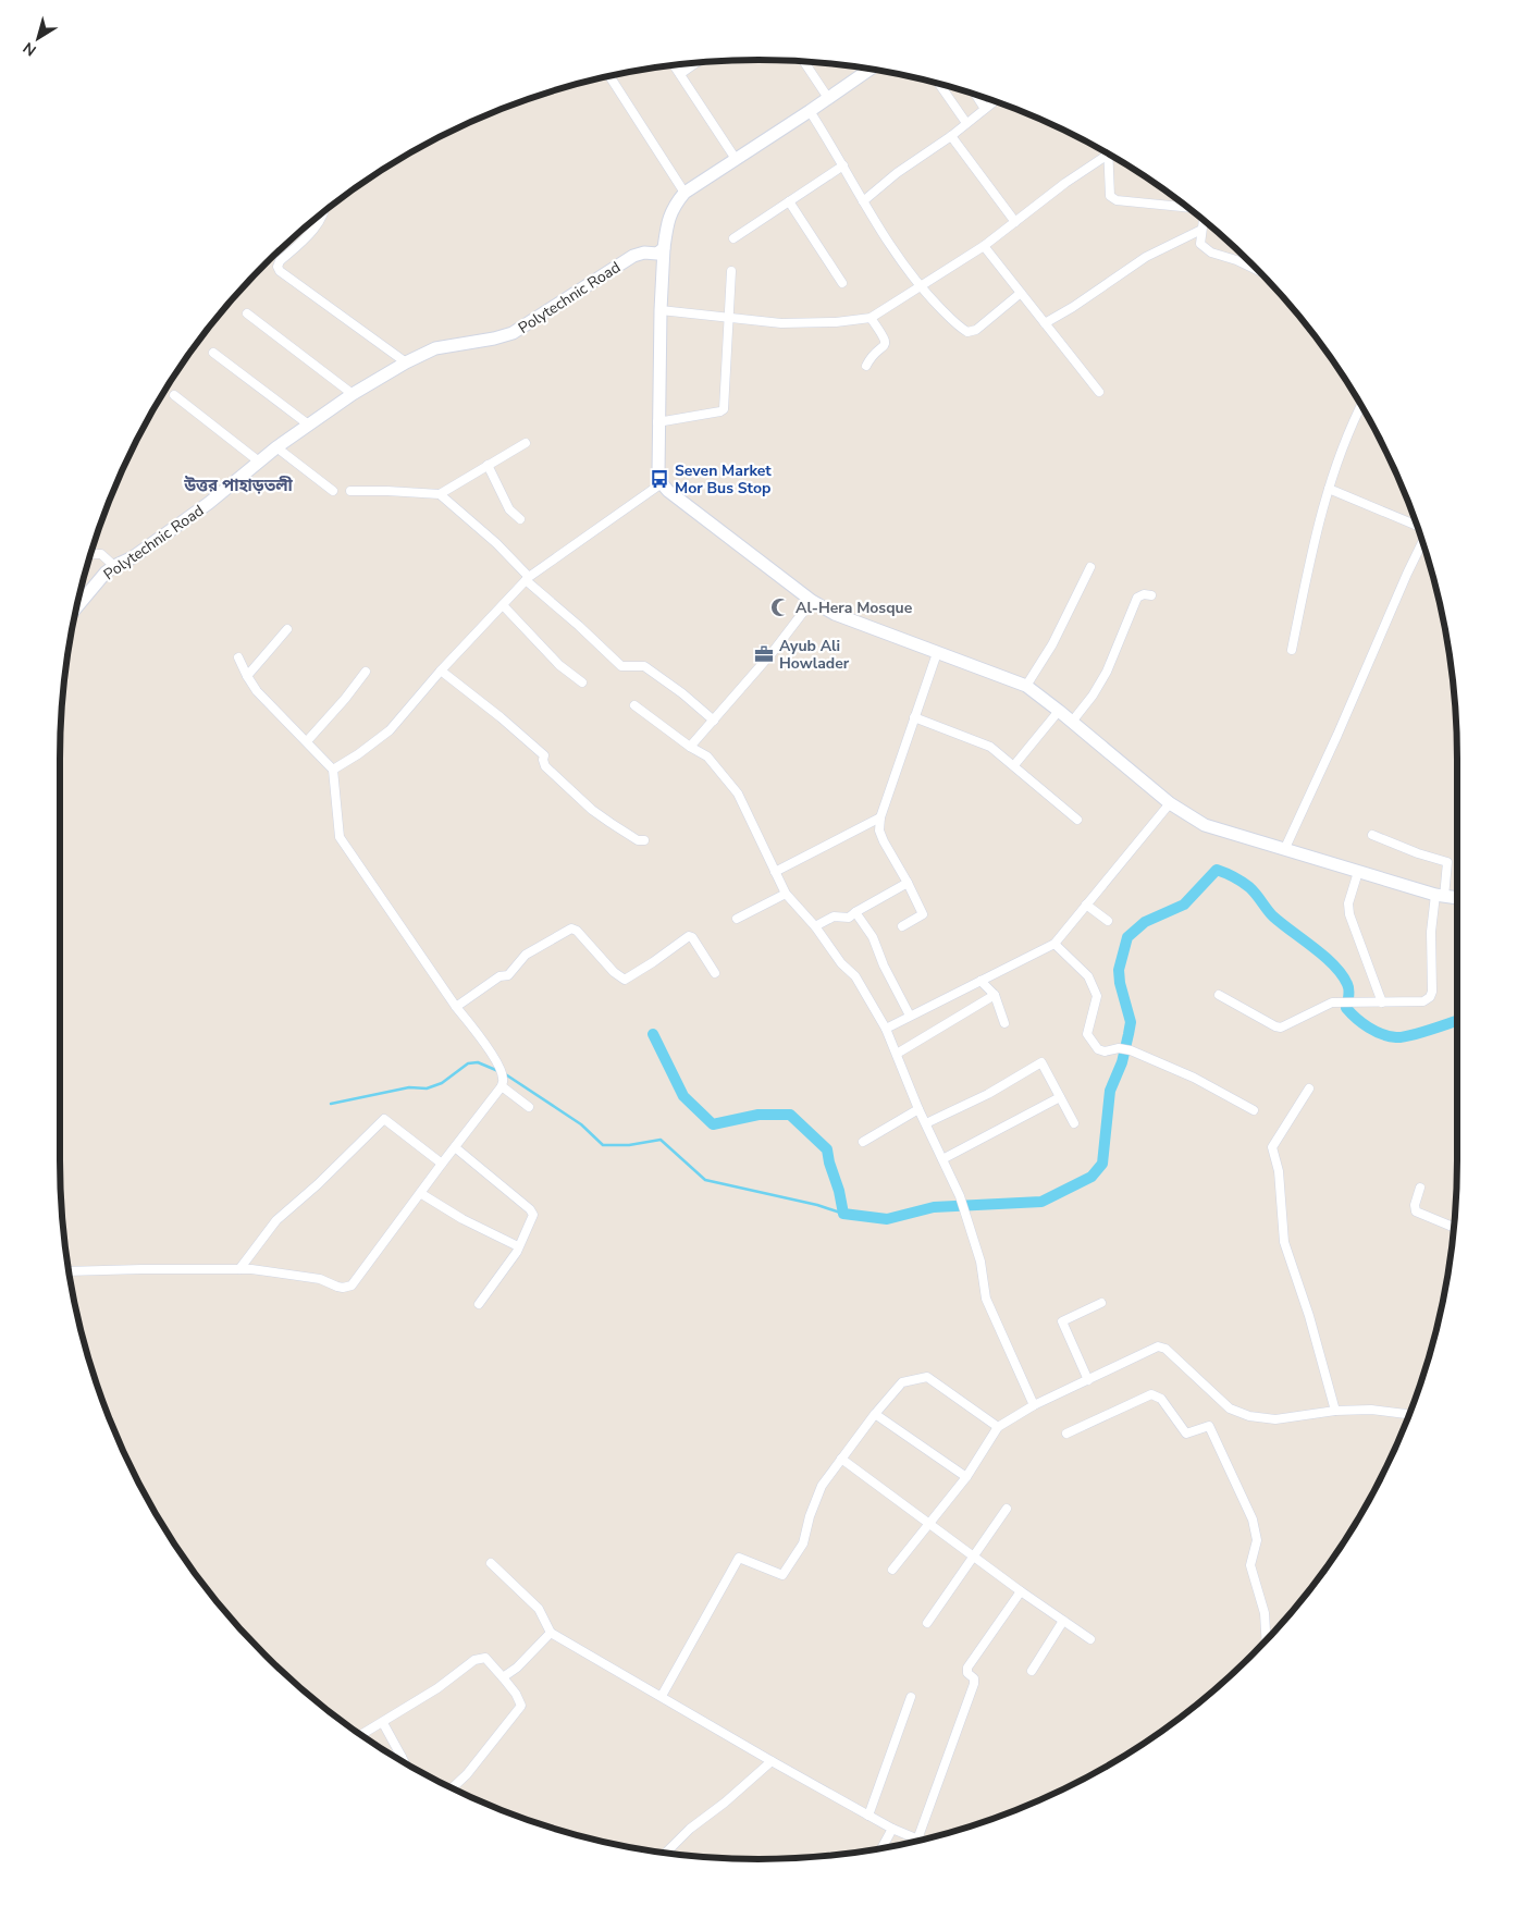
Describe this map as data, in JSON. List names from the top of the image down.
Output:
{
  "streets": {
    "street": ["Polytechnic Road"]
  },
  "districts": ["উত্তর পাহাড়তলী"],
  "places": {
    "bus stop": ["Seven Market Mor Bus Stop"],
    "mosque": ["Al-Hera Mosque"],
    "office": ["Ayub Ali Howlader"]
  },
  "north": "bottom left"
}
